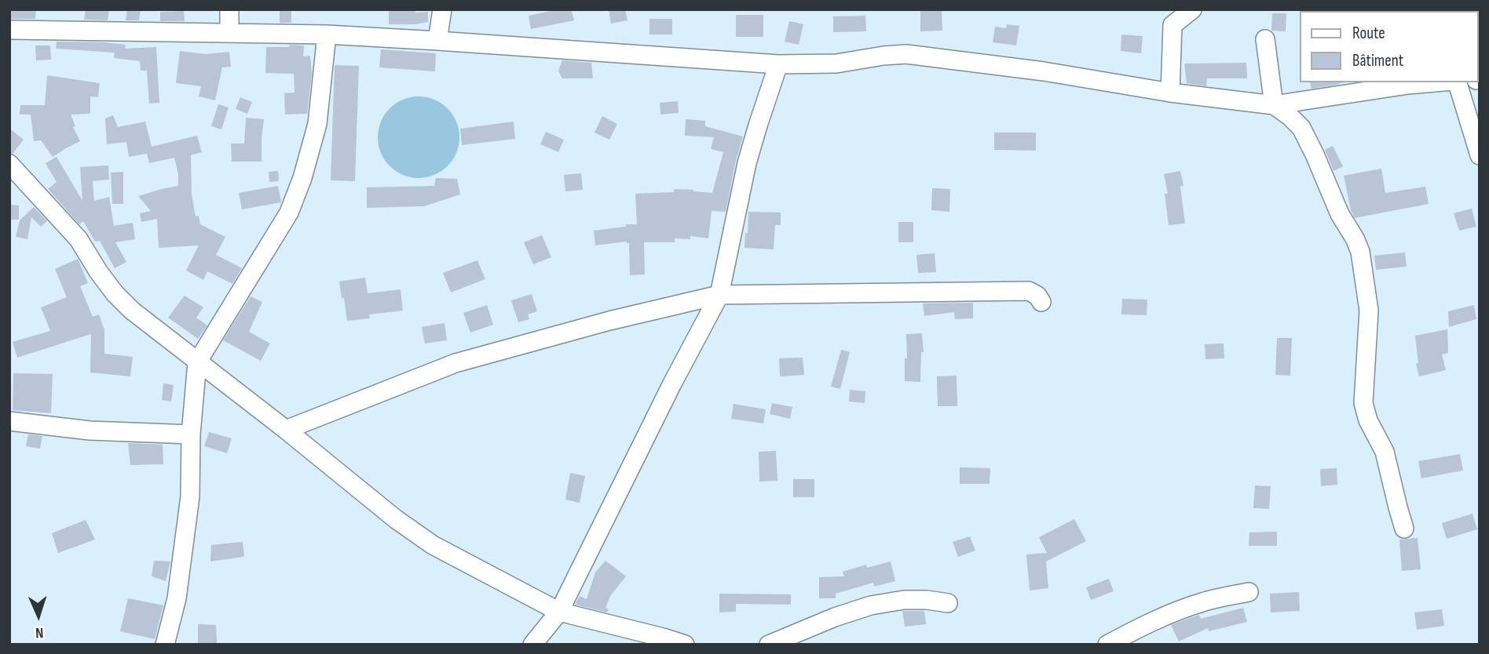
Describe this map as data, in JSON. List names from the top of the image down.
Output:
{
  "legend": ["Route", "Bâtiment"],
  "north": "bottom"
}
